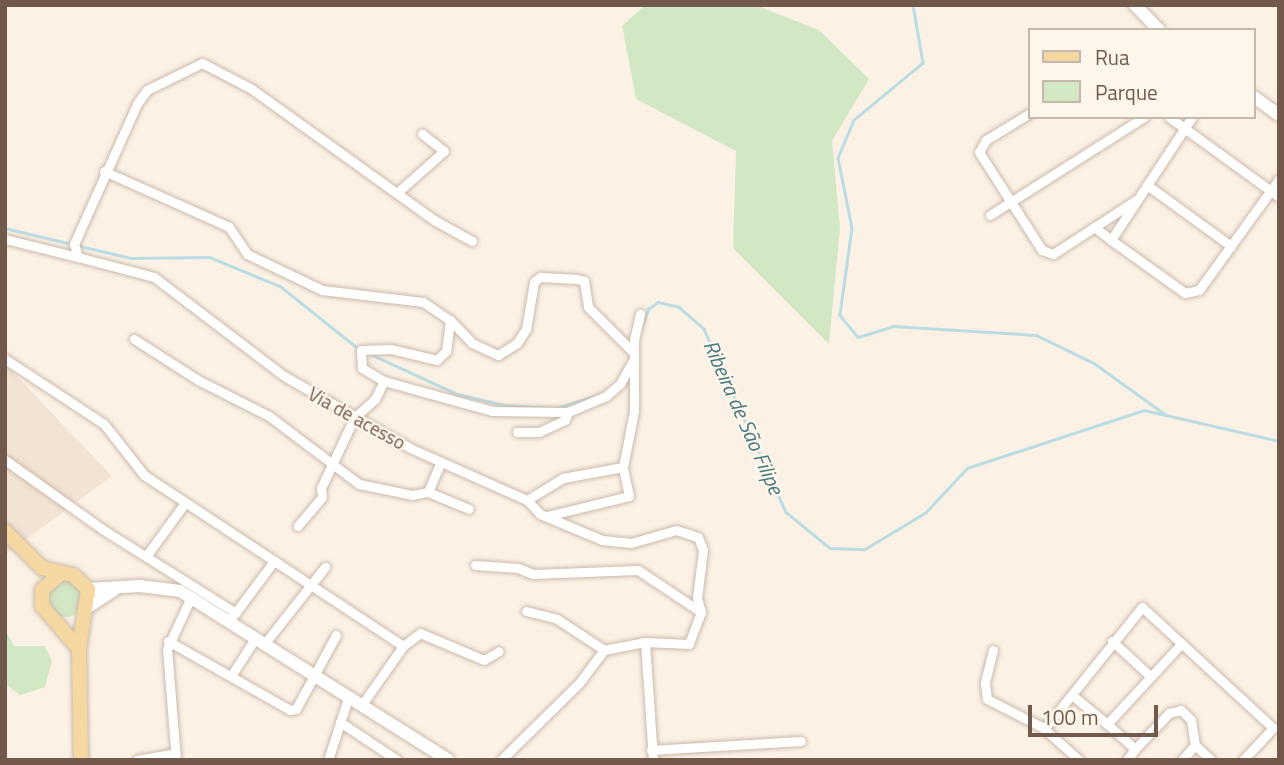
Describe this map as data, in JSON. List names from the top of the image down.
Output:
{
  "streets": {
    "street": ["Via de acesso"]
  },
  "water": ["Ribeira de São Filipe"],
  "legend": ["Rua", "Parque"],
  "scale_bar": "100 m"
}
